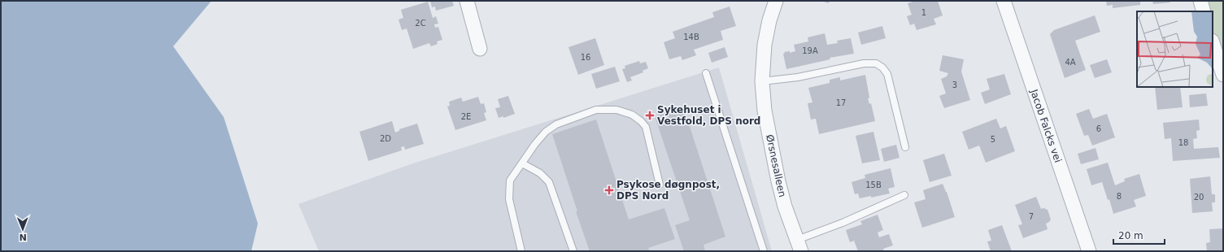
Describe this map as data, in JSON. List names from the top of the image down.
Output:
{
  "streets": {
    "street": ["Jacob Falcks vei", "Ørsnesalleen"]
  },
  "places": {
    "health": ["Sykehuset i Vestfold, DPS nord", "Psykose døgnpost, DPS Nord"]
  },
  "house_numbers": [
    "1",
    "2C",
    "14B",
    "19A",
    "16",
    "4A",
    "3",
    "17",
    "2E",
    "6",
    "2D",
    "5",
    "18",
    "15B",
    "8",
    "20",
    "7"
  ],
  "scale_bar": "20 m",
  "north": "bottom"
}
